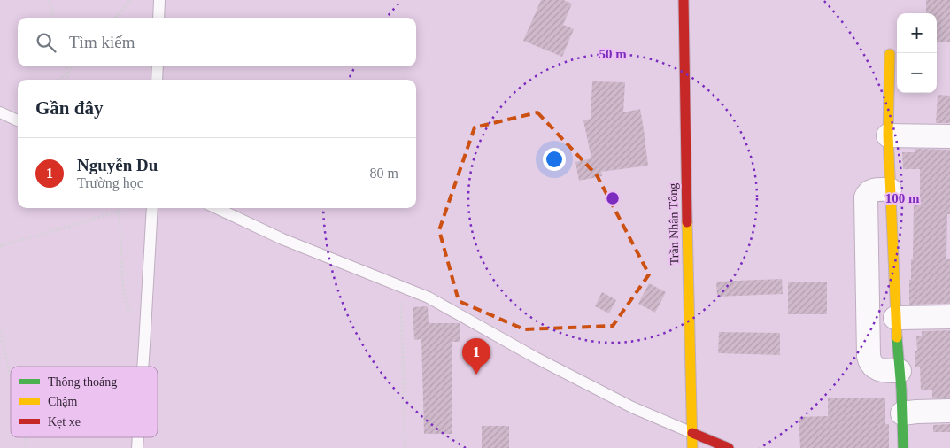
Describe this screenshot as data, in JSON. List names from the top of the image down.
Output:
{
  "streets": {
    "street": ["Trần Nhân Tông"]
  },
  "legend": ["Thông thoáng", "Chậm", "Kẹt xe"],
  "page": {
    "map_buttons": ["+", "−"],
    "search": "Tìm kiếm",
    "heading": "Gần đây",
    "list": [
      {
        "mark": "1",
        "name": "Nguyễn Du",
        "note": "Trường học",
        "value": "80 m"
      }
    ],
    "pins": "1"
  },
  "rings": ["50 m", "100 m"]
}
